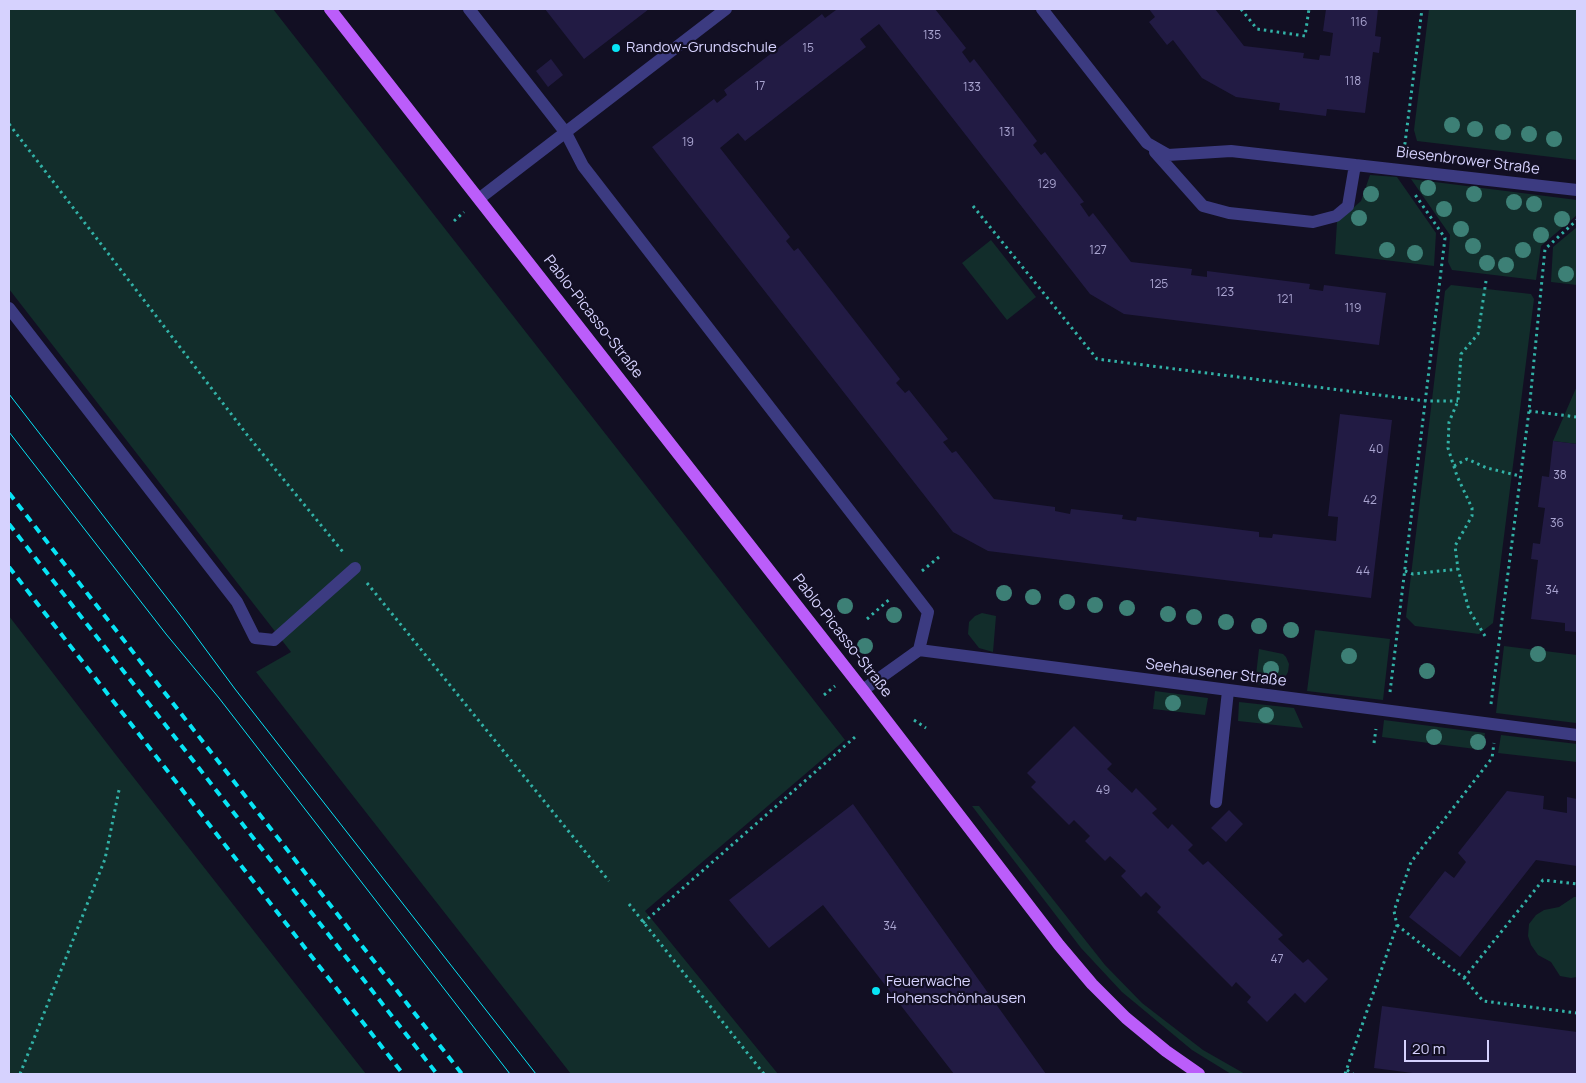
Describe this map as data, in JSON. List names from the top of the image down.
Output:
{
  "streets": {
    "main road": ["Pablo-Picasso-Straße"],
    "street": ["Biesenbrower Straße", "Seehausener Straße"]
  },
  "places": ["Randow-Grundschule", "Feuerwache Hohenschönhausen"],
  "house_numbers": [
    "116",
    "135",
    "15",
    "118",
    "17",
    "133",
    "131",
    "19",
    "129",
    "127",
    "125",
    "123",
    "121",
    "119",
    "40",
    "38",
    "42",
    "36",
    "44",
    "34",
    "49",
    "34",
    "47"
  ],
  "scale_bar": "20 m"
}
